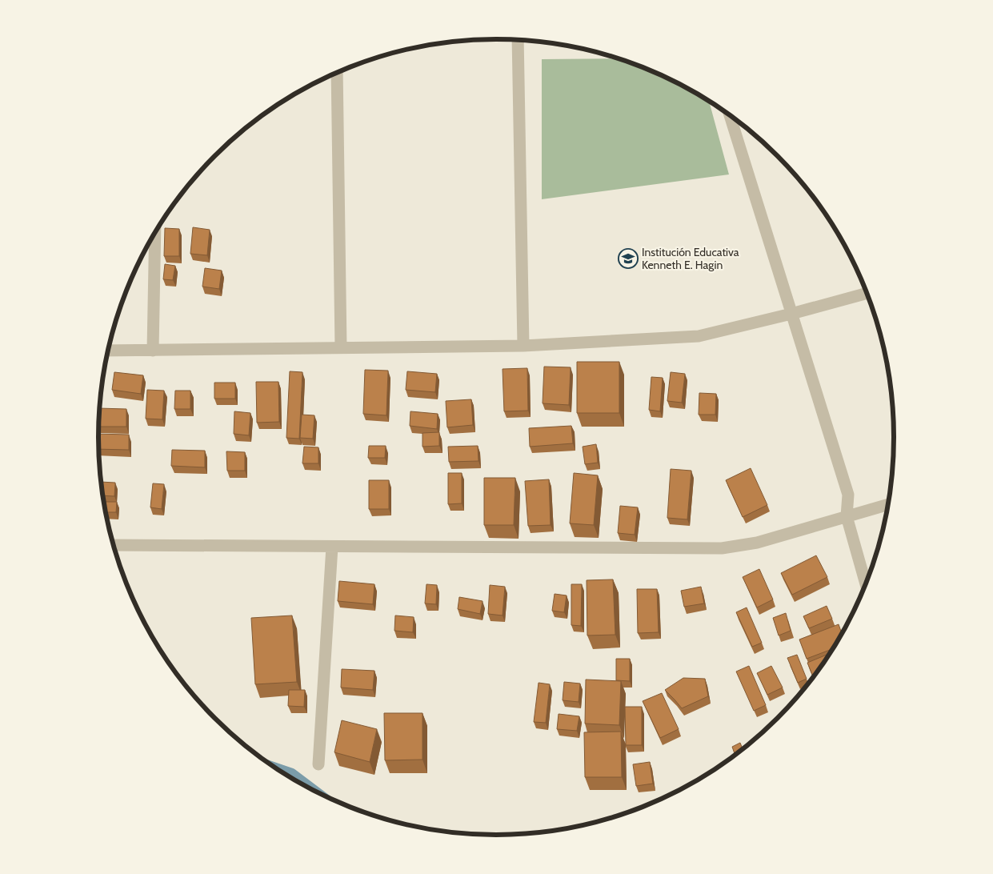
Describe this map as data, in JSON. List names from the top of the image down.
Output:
{
  "places": {
    "school or university": ["Institución Educativa Kenneth E. Hagin"]
  }
}
